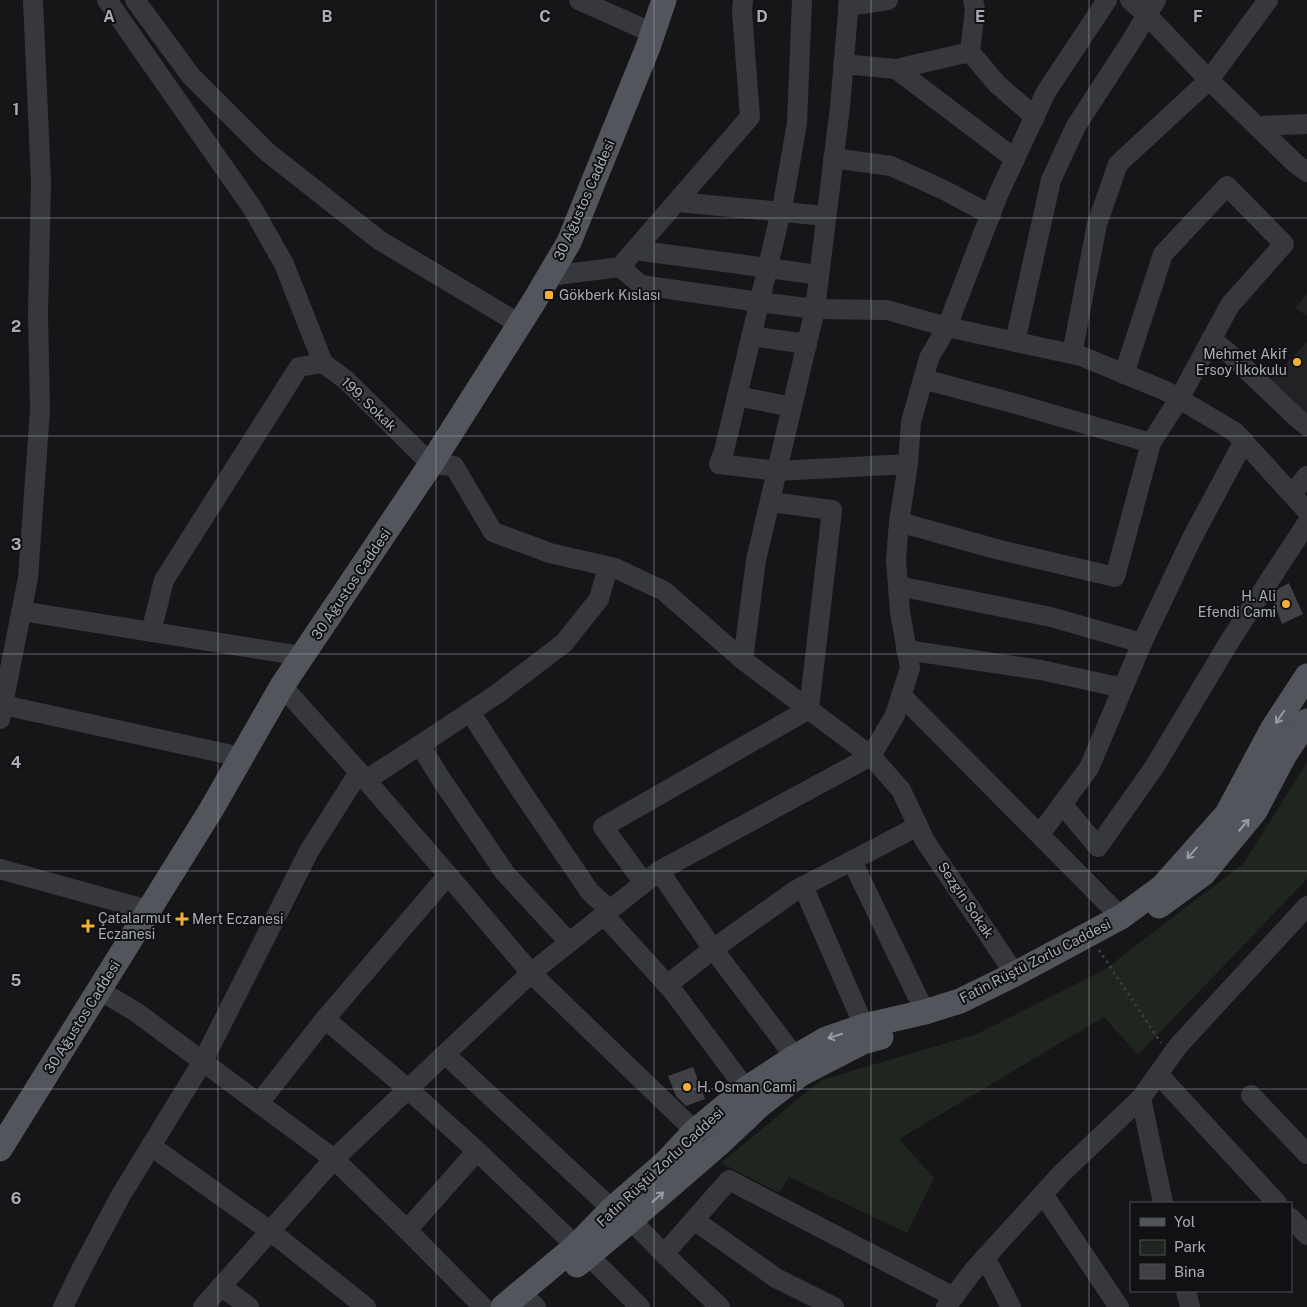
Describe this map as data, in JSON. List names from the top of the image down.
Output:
{
  "streets": {
    "main road": ["30 Ağustos Caddesi", "Fatin Rüştü Zorlu Caddesi"],
    "street": ["199. Sokak", "Sezgin Sokak"]
  },
  "crossings": [
    ["30 Ağustos Caddesi", "199. Sokak"],
    ["30 Ağustos Caddesi", "Sezgin Sokak"],
    ["199. Sokak", "Sezgin Sokak"],
    ["Sezgin Sokak", "Fatin Rüştü Zorlu Caddesi"]
  ],
  "places": {
    "transit": ["Gökberk Kıslası"],
    "other": ["Mehmet Akif Ersoy İlkokulu", "H. Ali Efendi Cami", "H. Osman Cami"],
    "health": ["Mert Eczanesi", "Çatalarmut Eczanesi"]
  },
  "legend": ["Yol", "Park", "Bina"],
  "grid": {
    "columns": [
      "A",
      "B",
      "C",
      "D",
      "E",
      "F"
    ],
    "rows": [
      "1",
      "2",
      "3",
      "4",
      "5",
      "6"
    ]
  }
}
